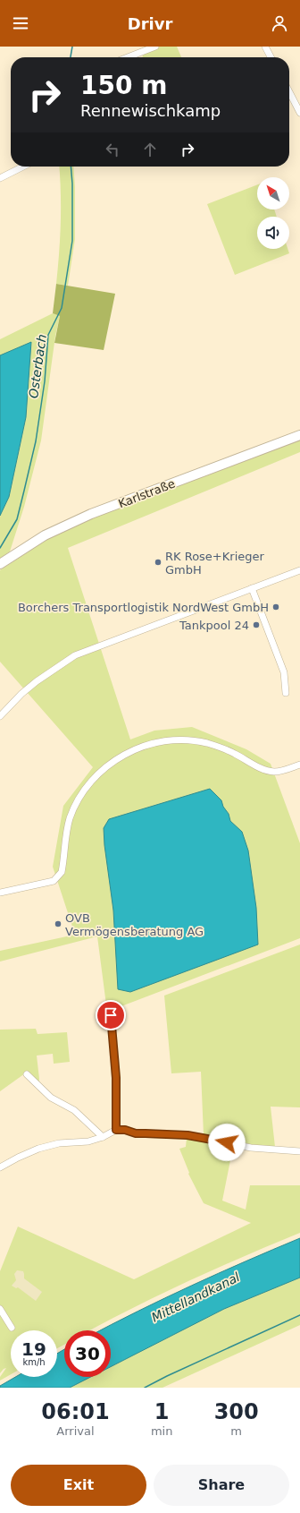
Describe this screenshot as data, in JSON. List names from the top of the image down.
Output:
{
  "streets": {
    "street": ["Karlstraße"]
  },
  "water": ["Osterbach", "Mittellandkanal"],
  "places": [
    "RK Rose+Krieger GmbH",
    "Borchers Transportlogistik NordWest GmbH",
    "Tankpool 24",
    "OVB Vermögensberatung AG"
  ],
  "north": "top left",
  "page": {
    "header": "Drivr",
    "turn": ["150 m", "Rennewischkamp"],
    "speed": "19 km/h",
    "limit": "30",
    "eta": [
      "06:01",
      "Arrival",
      "1",
      "min",
      "300",
      "m"
    ],
    "buttons": ["Exit", "Share"]
  }
}
